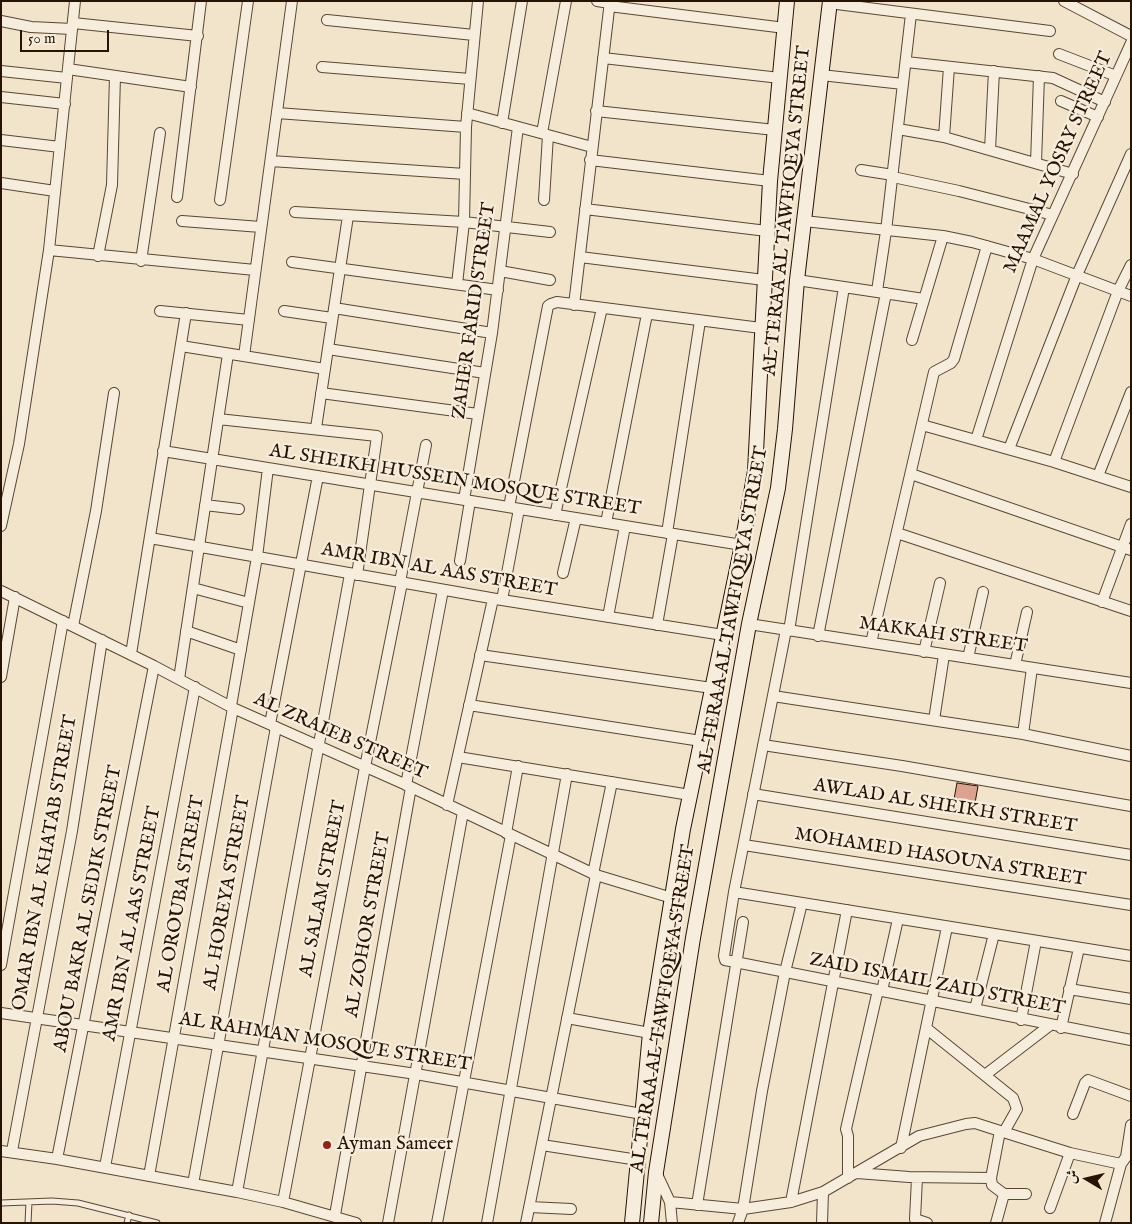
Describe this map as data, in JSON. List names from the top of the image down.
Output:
{
  "streets": {
    "main road": ["AL TERAA AL TAWFIQEYA STREET"],
    "street": [
      "MAAMAL YOSRY STREET",
      "ZAHER FARID STREET",
      "AL SHEIKH HUSSEIN MOSQUE STREET",
      "AMR IBN AL AAS STREET",
      "MAKKAH STREET",
      "AL ZRAIEB STREET",
      "AWLAD AL SHEIKH STREET",
      "MOHAMED HASOUNA STREET",
      "OMAR IBN AL KHATAB STREET",
      "AL SALAM STREET",
      "AL HOREYA STREET",
      "AL OROUBA STREET",
      "ABOU BAKR AL SEDIK STREET",
      "AL ZOHOR STREET",
      "ZAID ISMAIL ZAID STREET",
      "AL RAHMAN MOSQUE STREET"
    ]
  },
  "crossings": [
    ["AL TERAA AL TAWFIQEYA STREET", "AL SHEIKH HUSSEIN MOSQUE STREET"],
    ["AL TERAA AL TAWFIQEYA STREET", "AMR IBN AL AAS STREET"],
    ["AL TERAA AL TAWFIQEYA STREET", "MAKKAH STREET"],
    ["AL TERAA AL TAWFIQEYA STREET", "AL ZRAIEB STREET"],
    ["AL TERAA AL TAWFIQEYA STREET", "AL RAHMAN MOSQUE STREET"],
    ["ZAHER FARID STREET", "AL SHEIKH HUSSEIN MOSQUE STREET"],
    ["AL SHEIKH HUSSEIN MOSQUE STREET", "AL HOREYA STREET"],
    ["AL SHEIKH HUSSEIN MOSQUE STREET", "AL OROUBA STREET"],
    ["AMR IBN AL AAS STREET", "AL ZRAIEB STREET"],
    ["AMR IBN AL AAS STREET", "AL SALAM STREET"],
    ["AMR IBN AL AAS STREET", "AL HOREYA STREET"],
    ["AMR IBN AL AAS STREET", "AL OROUBA STREET"],
    ["AMR IBN AL AAS STREET", "AL ZOHOR STREET"],
    ["AMR IBN AL AAS STREET", "AL RAHMAN MOSQUE STREET"],
    ["AL ZRAIEB STREET", "OMAR IBN AL KHATAB STREET"],
    ["AL ZRAIEB STREET", "AL SALAM STREET"],
    ["AL ZRAIEB STREET", "AL HOREYA STREET"],
    ["AL ZRAIEB STREET", "AL OROUBA STREET"],
    ["AL ZRAIEB STREET", "ABOU BAKR AL SEDIK STREET"],
    ["AL ZRAIEB STREET", "AL ZOHOR STREET"],
    ["OMAR IBN AL KHATAB STREET", "AL RAHMAN MOSQUE STREET"],
    ["AL SALAM STREET", "AL RAHMAN MOSQUE STREET"],
    ["AL HOREYA STREET", "AL RAHMAN MOSQUE STREET"],
    ["AL OROUBA STREET", "AL RAHMAN MOSQUE STREET"],
    ["ABOU BAKR AL SEDIK STREET", "AL RAHMAN MOSQUE STREET"],
    ["AL ZOHOR STREET", "AL RAHMAN MOSQUE STREET"]
  ],
  "places": ["Ayman Sameer"],
  "scale_bar": "50 m",
  "north": "left"
}
